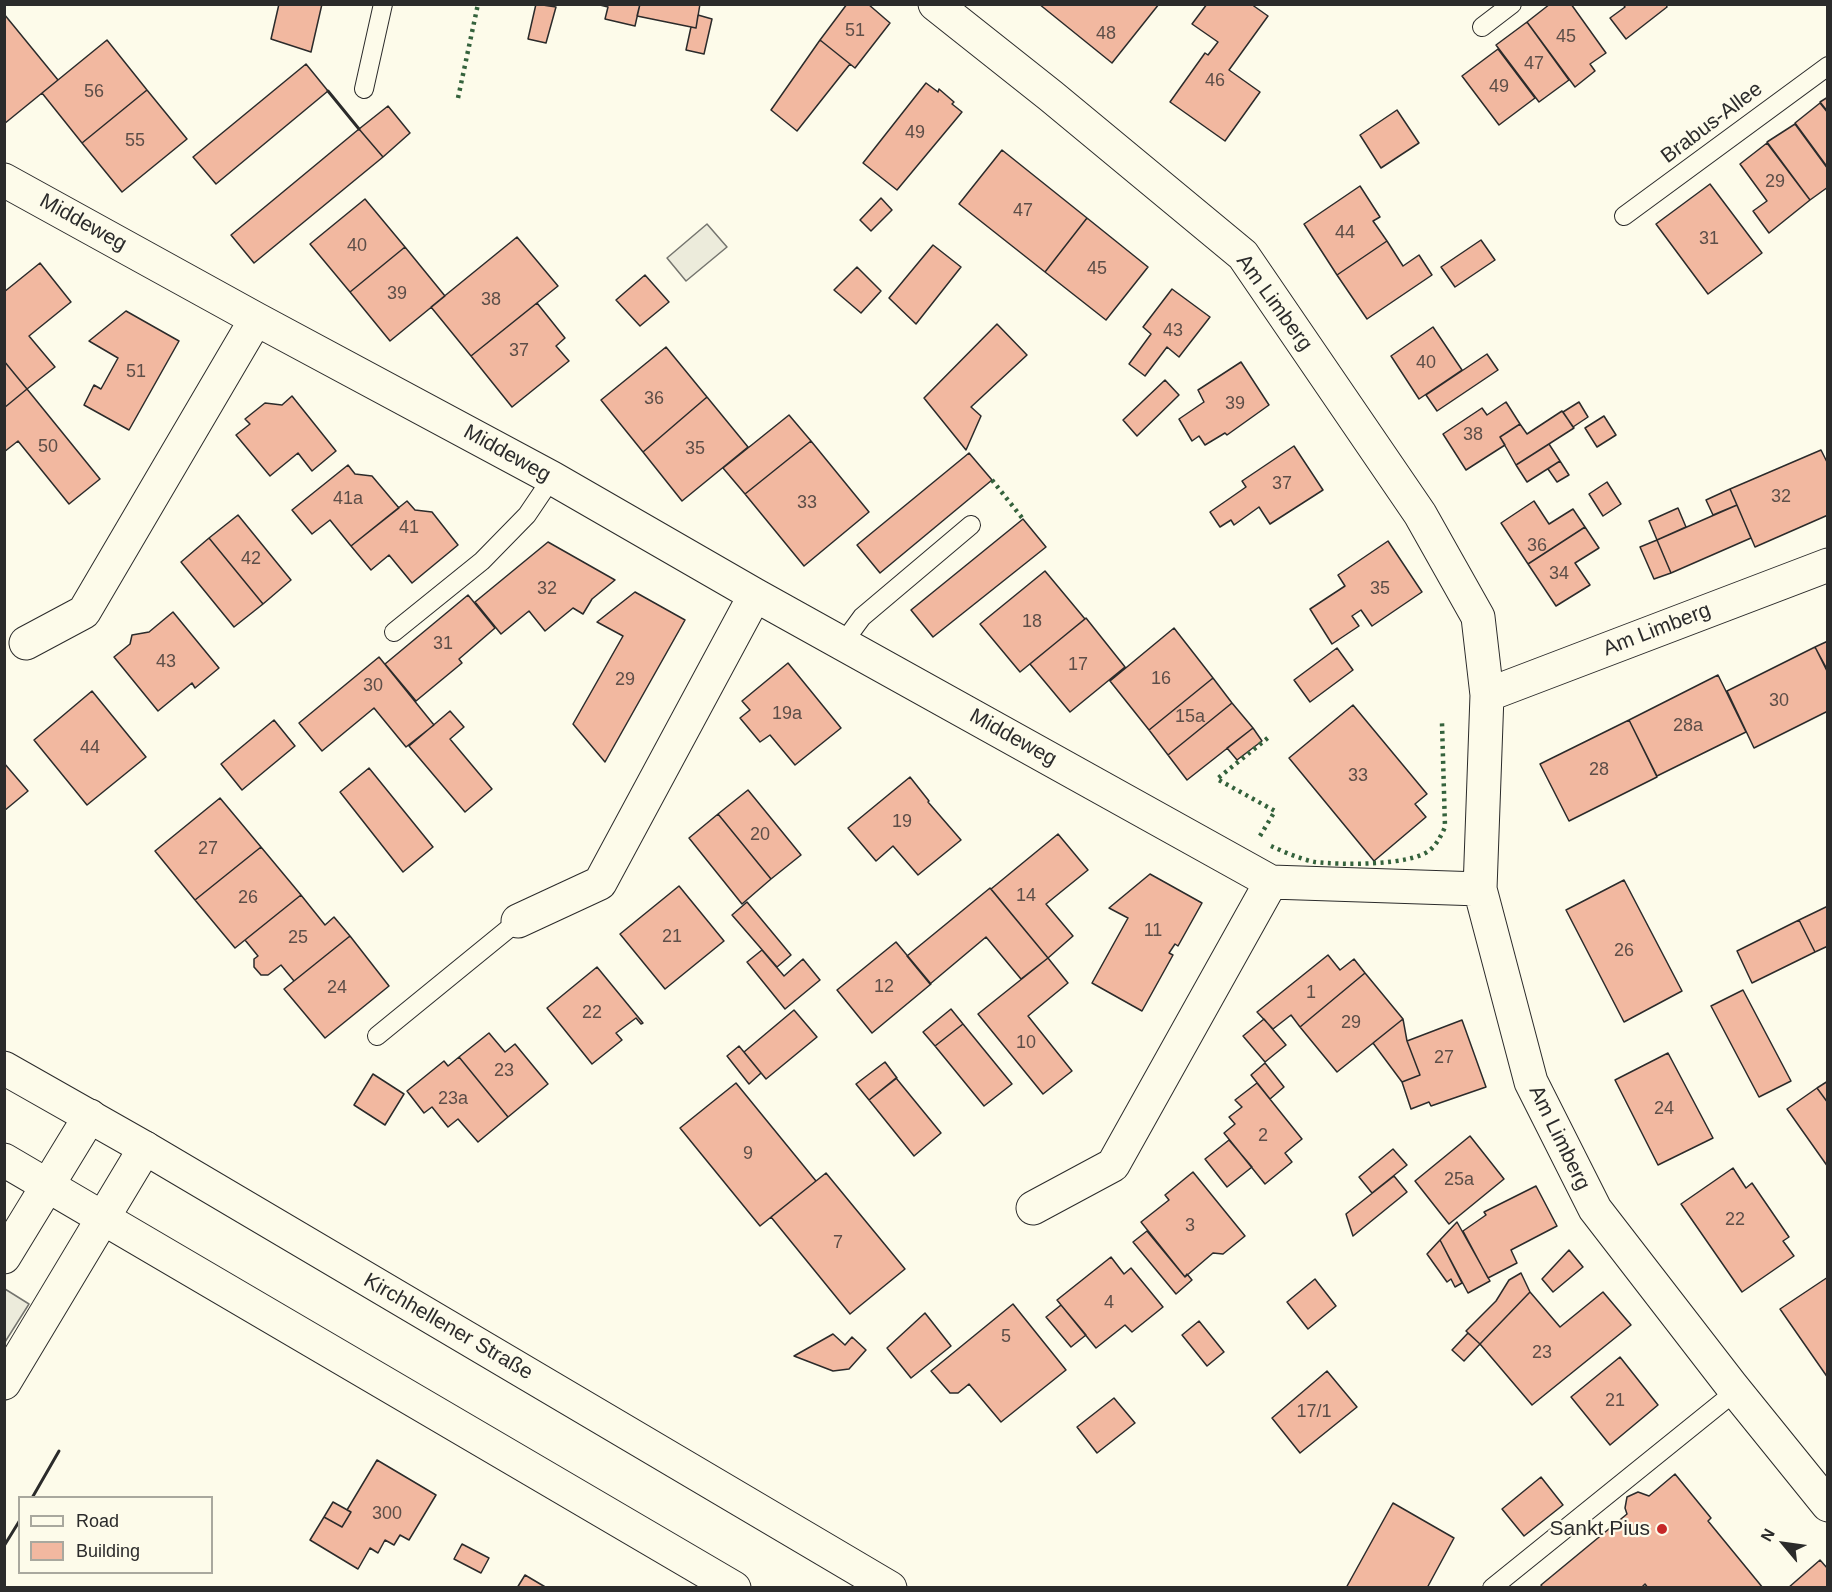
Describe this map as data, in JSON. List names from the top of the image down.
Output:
{
  "streets": {
    "main road": ["Middeweg", "Am Limberg", "Kirchhellener Straße"],
    "lane": ["Brabus-Allee"]
  },
  "crossings": [
    ["Middeweg", "Am Limberg"]
  ],
  "places": ["Sankt Pius"],
  "house_numbers": [
    "51",
    "48",
    "45",
    "47",
    "46",
    "49",
    "56",
    "49",
    "55",
    "29",
    "47",
    "44",
    "31",
    "40",
    "45",
    "39",
    "38",
    "43",
    "37",
    "40",
    "51",
    "36",
    "39",
    "38",
    "50",
    "35",
    "37",
    "32",
    "41a",
    "33",
    "41",
    "36",
    "42",
    "34",
    "32",
    "35",
    "18",
    "31",
    "43",
    "17",
    "16",
    "29",
    "30",
    "30",
    "19a",
    "15a",
    "28a",
    "44",
    "28",
    "33",
    "19",
    "20",
    "27",
    "14",
    "26",
    "11",
    "21",
    "25",
    "26",
    "12",
    "24",
    "1",
    "22",
    "29",
    "10",
    "27",
    "23",
    "23a",
    "24",
    "2",
    "9",
    "25a",
    "22",
    "3",
    "7",
    "4",
    "5",
    "23",
    "21",
    "17/1",
    "300"
  ],
  "legend": ["Road", "Building"],
  "north": "top left"
}
